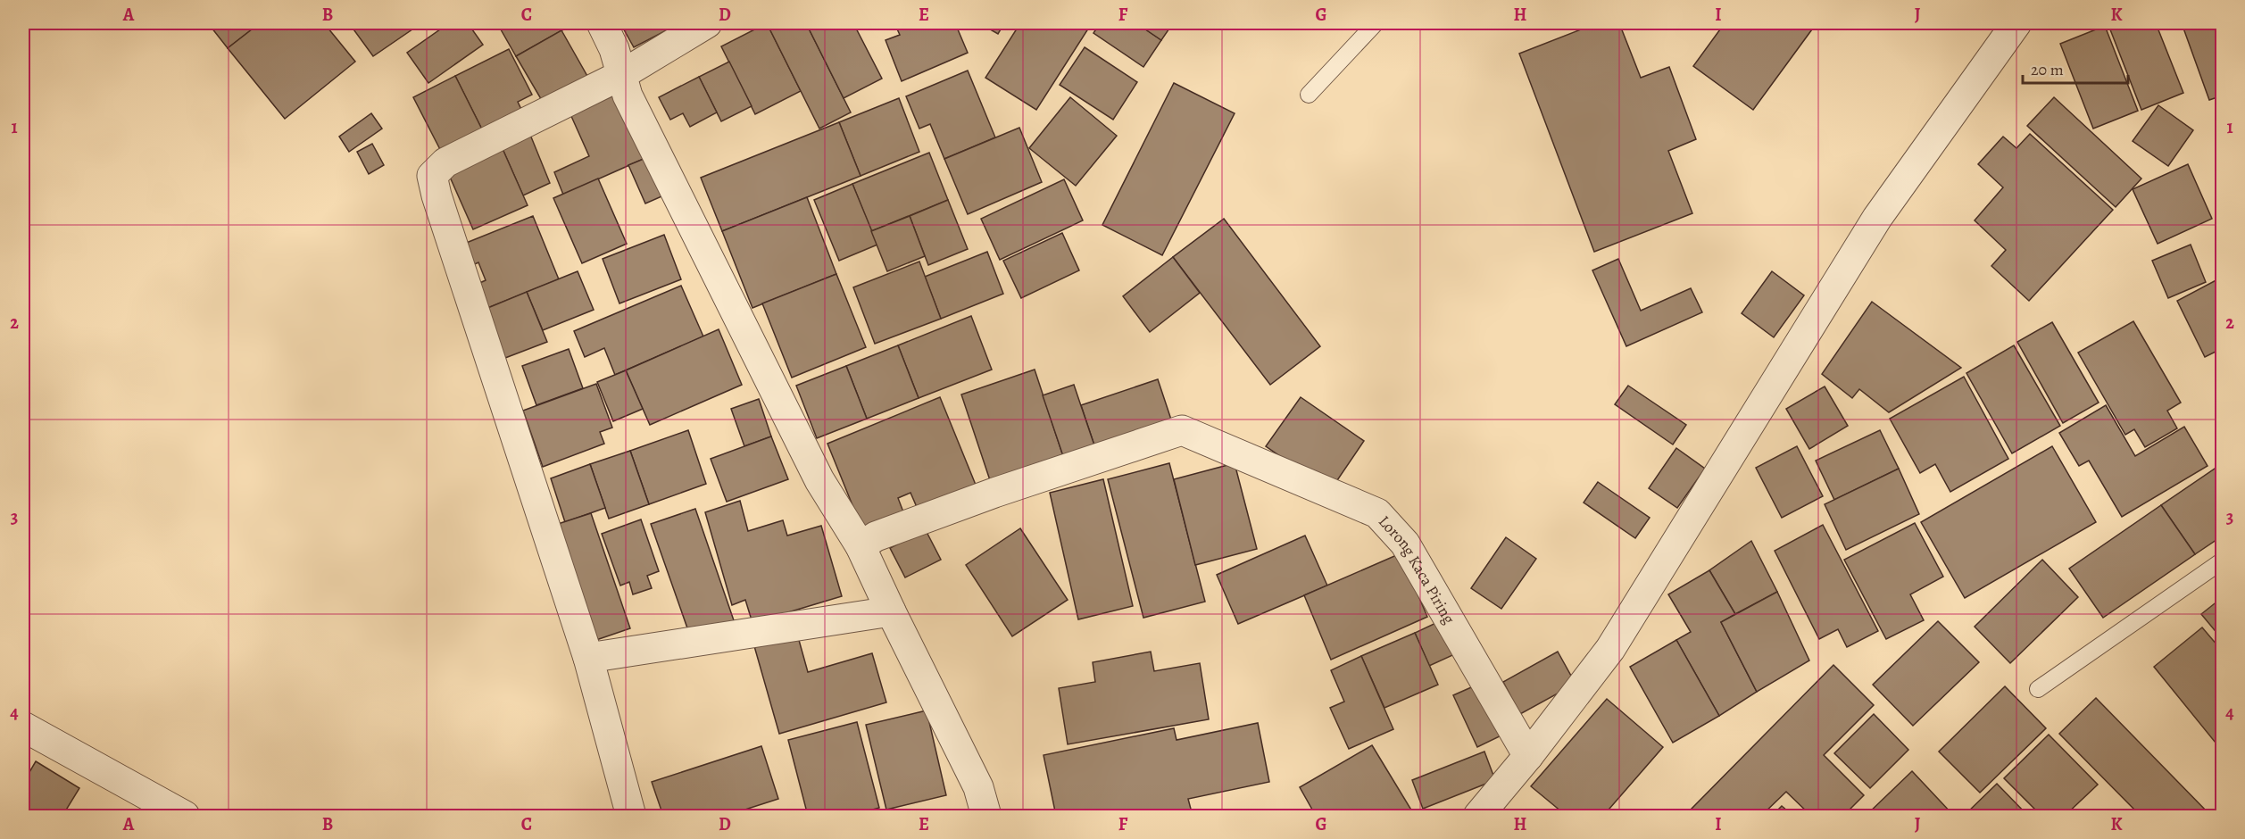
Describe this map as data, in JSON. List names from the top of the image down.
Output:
{
  "streets": {
    "street": ["Lorong Kaca Piring"]
  },
  "scale_bar": "20 m",
  "grid": {
    "columns": [
      "A",
      "B",
      "C",
      "D",
      "E",
      "F",
      "G",
      "H",
      "I",
      "J",
      "K"
    ],
    "rows": [
      "1",
      "2",
      "3",
      "4"
    ]
  }
}
